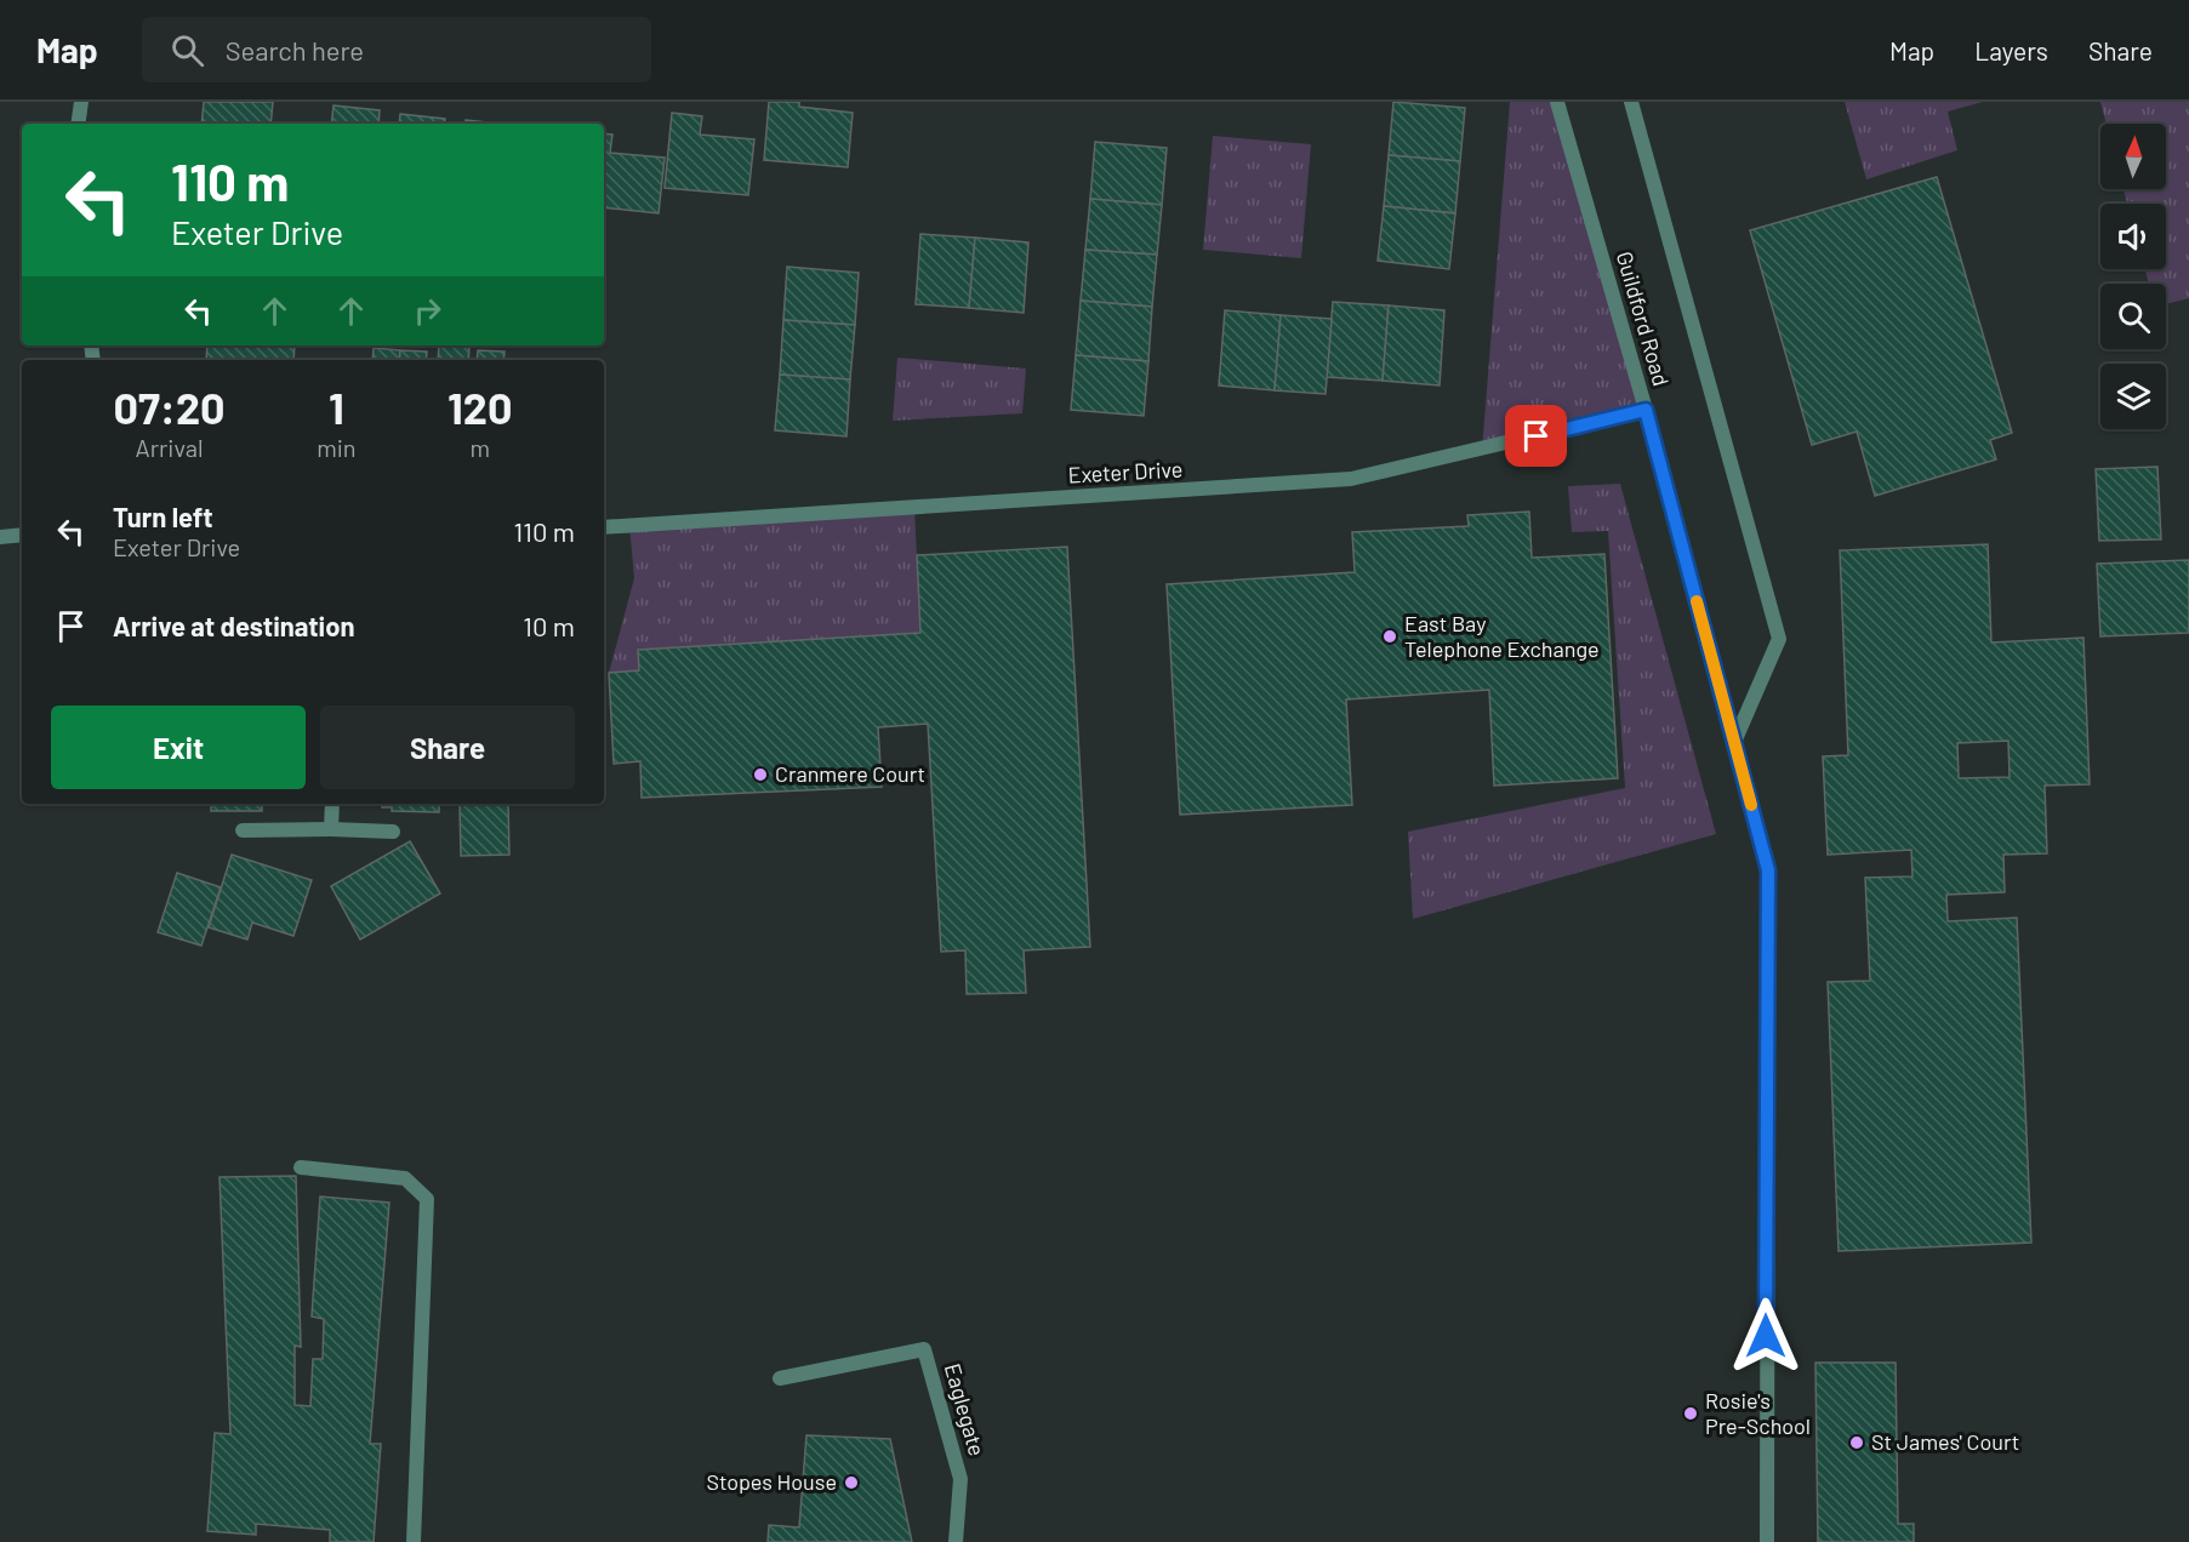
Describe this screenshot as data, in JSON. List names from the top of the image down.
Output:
{
  "streets": {
    "street": ["Guildford Road", "Exeter Drive", "Eaglegate"]
  },
  "crossings": [
    ["Guildford Road", "Exeter Drive"]
  ],
  "places": [
    "East Bay Telephone Exchange",
    "Cranmere Court",
    "Rosie's Pre-School",
    "St James' Court",
    "Stopes House"
  ],
  "north": "top",
  "page": {
    "header": "Map",
    "search": "Search here",
    "nav": ["Map", "Layers", "Share"],
    "turn": ["110 m", "Exeter Drive"],
    "eta": [
      "07:20",
      "Arrival",
      "1",
      "min",
      "120",
      "m"
    ],
    "list": [
      {
        "name": "Turn left",
        "note": "Exeter Drive",
        "value": "110 m"
      },
      {
        "name": "Arrive at destination",
        "value": "10 m"
      }
    ],
    "buttons": ["Exit", "Share"]
  }
}
